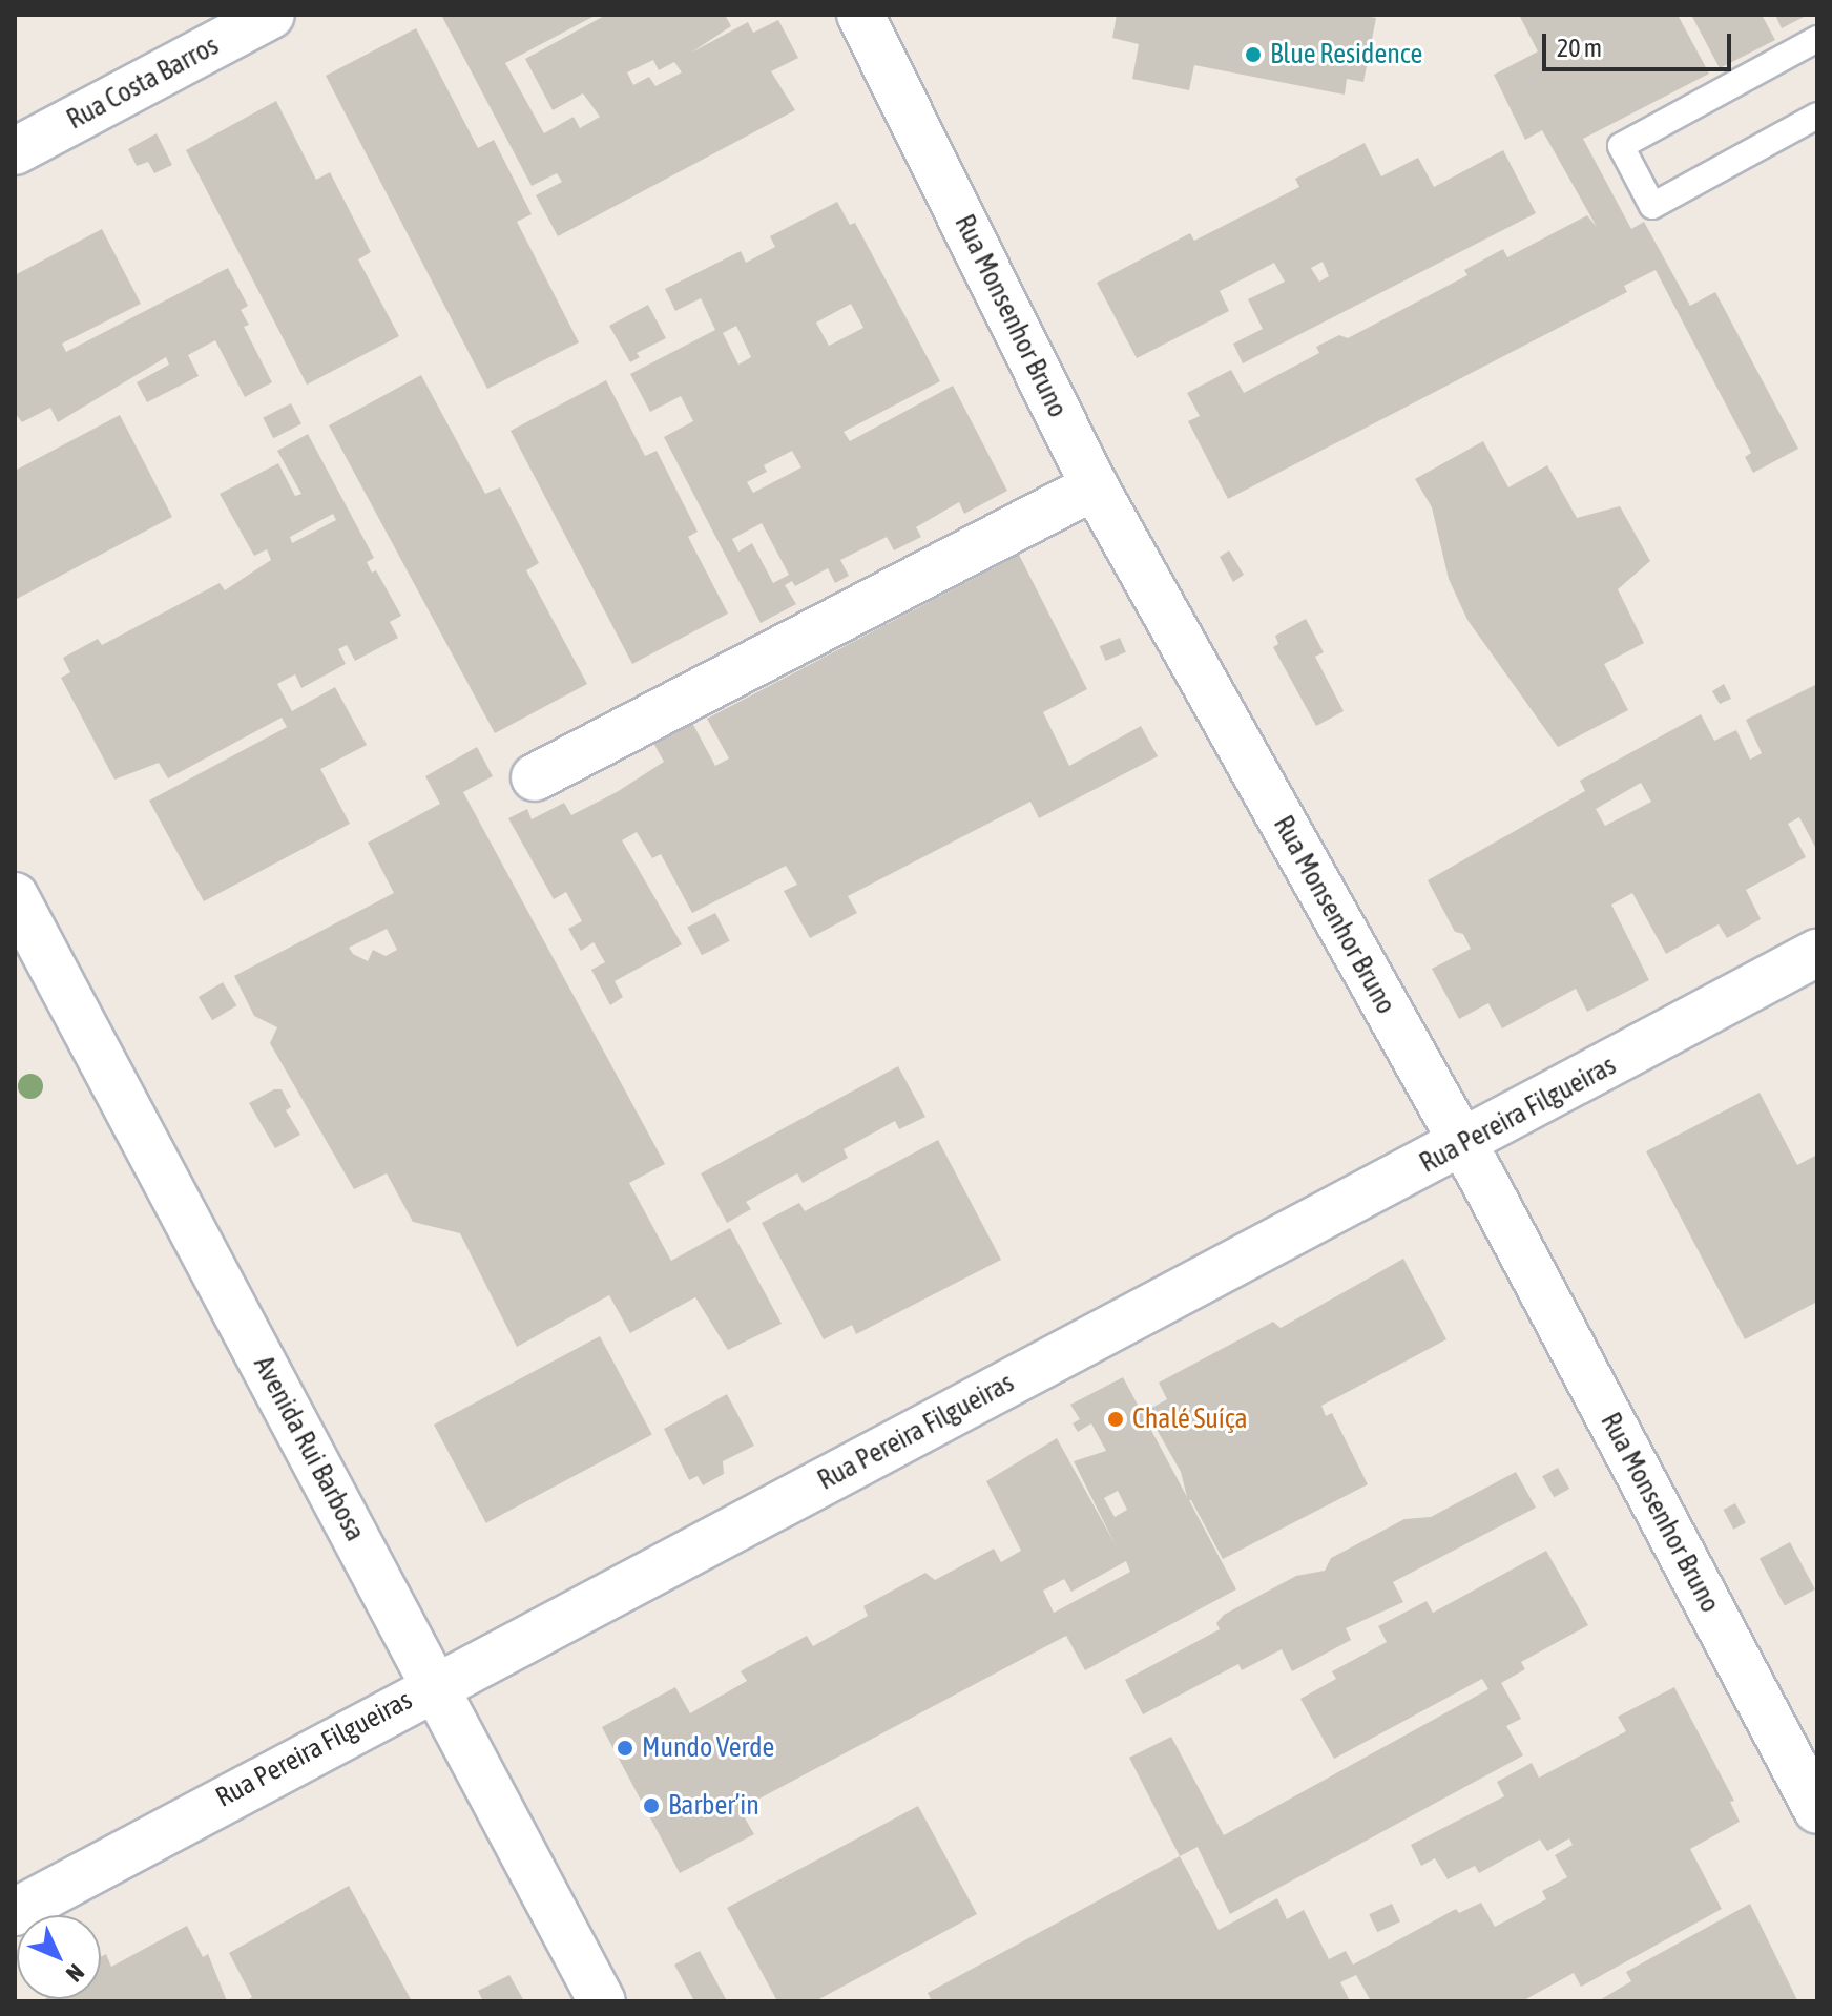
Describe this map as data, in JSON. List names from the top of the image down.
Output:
{
  "streets": {
    "street": [
      "Rua Costa Barros",
      "Rua Monsenhor Bruno",
      "Rua Pereira Filgueiras",
      "Avenida Rui Barbosa"
    ]
  },
  "crossings": [
    ["Rua Monsenhor Bruno", "Rua Pereira Filgueiras"],
    ["Rua Pereira Filgueiras", "Avenida Rui Barbosa"]
  ],
  "places": [
    "Blue Residence",
    "Chalé Suíça",
    "Mundo Verde",
    "Barber’in"
  ],
  "scale_bar": "20 m",
  "north": "bottom right"
}
